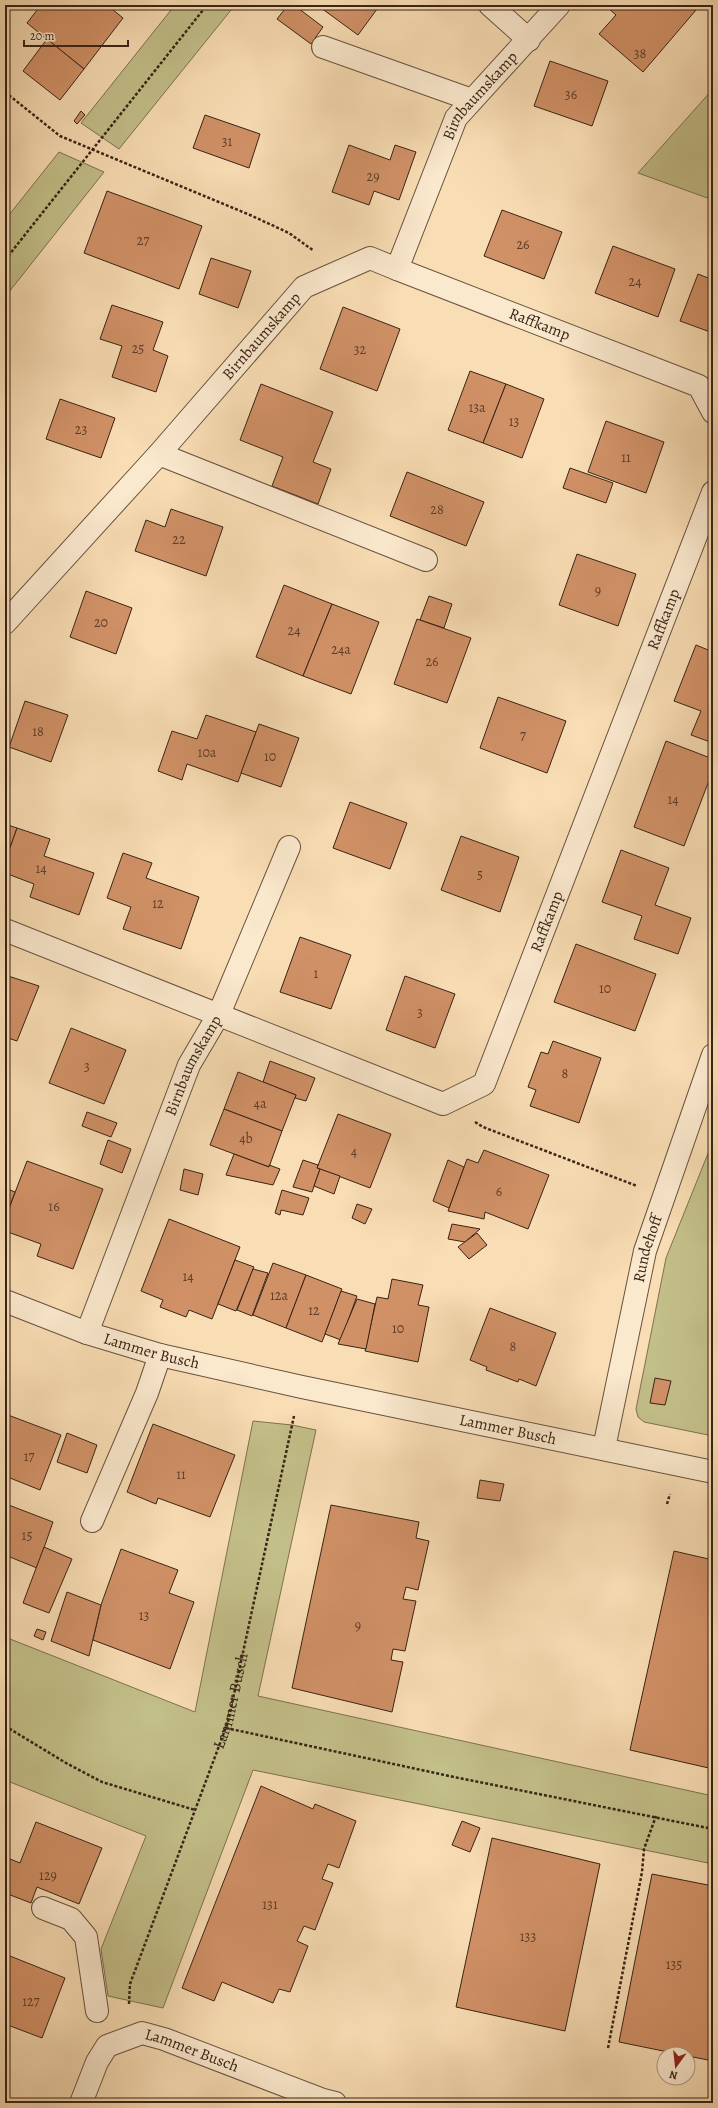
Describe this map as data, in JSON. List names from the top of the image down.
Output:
{
  "streets": {
    "street": [
      "Birnbaumskamp",
      "Raffkamp",
      "Rundehoff",
      "Lammer Busch"
    ]
  },
  "crossings": [
    ["Birnbaumskamp", "Raffkamp"],
    ["Birnbaumskamp", "Lammer Busch"],
    ["Rundehoff", "Lammer Busch"]
  ],
  "house_numbers": [
    "38",
    "36",
    "31",
    "29",
    "27",
    "26",
    "24",
    "25",
    "32",
    "13a",
    "13",
    "23",
    "11",
    "28",
    "22",
    "9",
    "20",
    "24",
    "24a",
    "26",
    "18",
    "7",
    "10a",
    "10",
    "14",
    "14",
    "5",
    "12",
    "1",
    "10",
    "3",
    "3",
    "8",
    "4a",
    "4b",
    "4",
    "6",
    "16",
    "14",
    "12a",
    "12",
    "10",
    "8",
    "17",
    "11",
    "15",
    "13",
    "9",
    "129",
    "131",
    "133",
    "135",
    "127"
  ],
  "scale_bar": "20 m",
  "north": "bottom"
}
